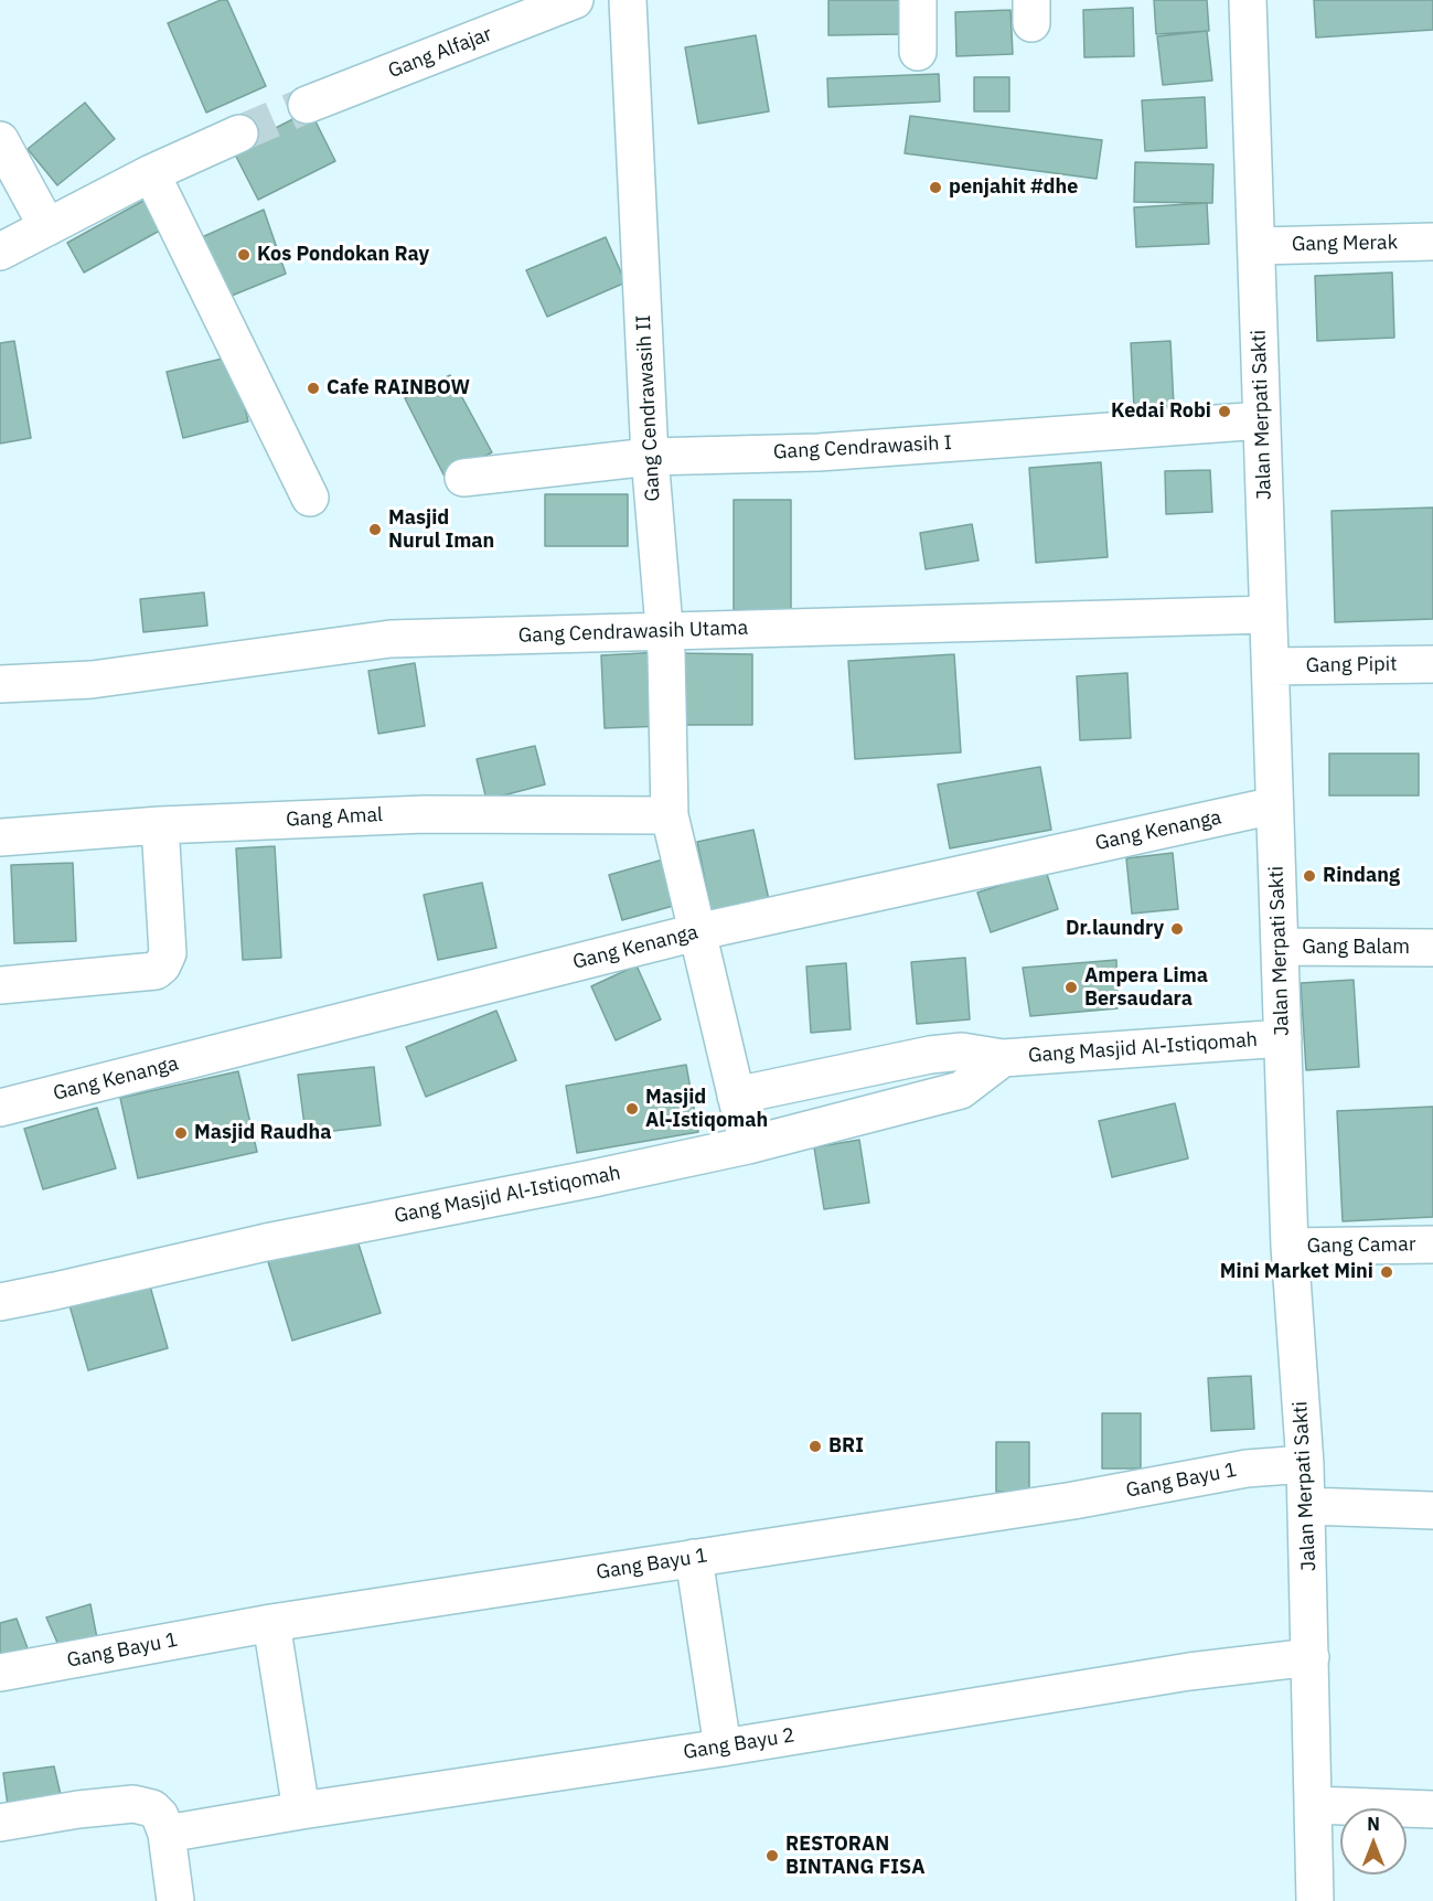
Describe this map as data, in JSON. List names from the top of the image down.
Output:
{
  "streets": {
    "street": [
      "Gang Alfajar",
      "Gang Merak",
      "Gang Cendrawasih II",
      "Jalan Merpati Sakti",
      "Gang Cendrawasih I",
      "Gang Cendrawasih Utama",
      "Gang Pipit",
      "Gang Amal",
      "Gang Kenanga",
      "Gang Balam",
      "Gang Masjid Al-Istiqomah",
      "Gang Camar",
      "Gang Bayu 1",
      "Gang Bayu 2"
    ]
  },
  "crossings": [
    ["Gang Merak", "Jalan Merpati Sakti"],
    ["Gang Cendrawasih II", "Gang Cendrawasih I"],
    ["Gang Cendrawasih II", "Gang Cendrawasih Utama"],
    ["Gang Cendrawasih II", "Gang Amal"],
    ["Gang Cendrawasih II", "Gang Kenanga"],
    ["Gang Cendrawasih II", "Gang Masjid Al-Istiqomah"],
    ["Jalan Merpati Sakti", "Gang Cendrawasih I"],
    ["Jalan Merpati Sakti", "Gang Cendrawasih Utama"],
    ["Jalan Merpati Sakti", "Gang Pipit"],
    ["Jalan Merpati Sakti", "Gang Kenanga"],
    ["Jalan Merpati Sakti", "Gang Balam"],
    ["Jalan Merpati Sakti", "Gang Masjid Al-Istiqomah"],
    ["Jalan Merpati Sakti", "Gang Camar"],
    ["Jalan Merpati Sakti", "Gang Bayu 1"],
    ["Jalan Merpati Sakti", "Gang Bayu 2"]
  ],
  "places": [
    "penjahit #dhe",
    "Kos Pondokan Ray",
    "Cafe RAINBOW",
    "Kedai Robi",
    "Masjid Nurul Iman",
    "Rindang",
    "Dr.laundry",
    "Ampera Lima Bersaudara",
    "Masjid Al-Istiqomah",
    "Masjid Raudha",
    "Mini Market Mini",
    "BRI",
    "RESTORAN BINTANG FISA"
  ],
  "north": "top"
}
